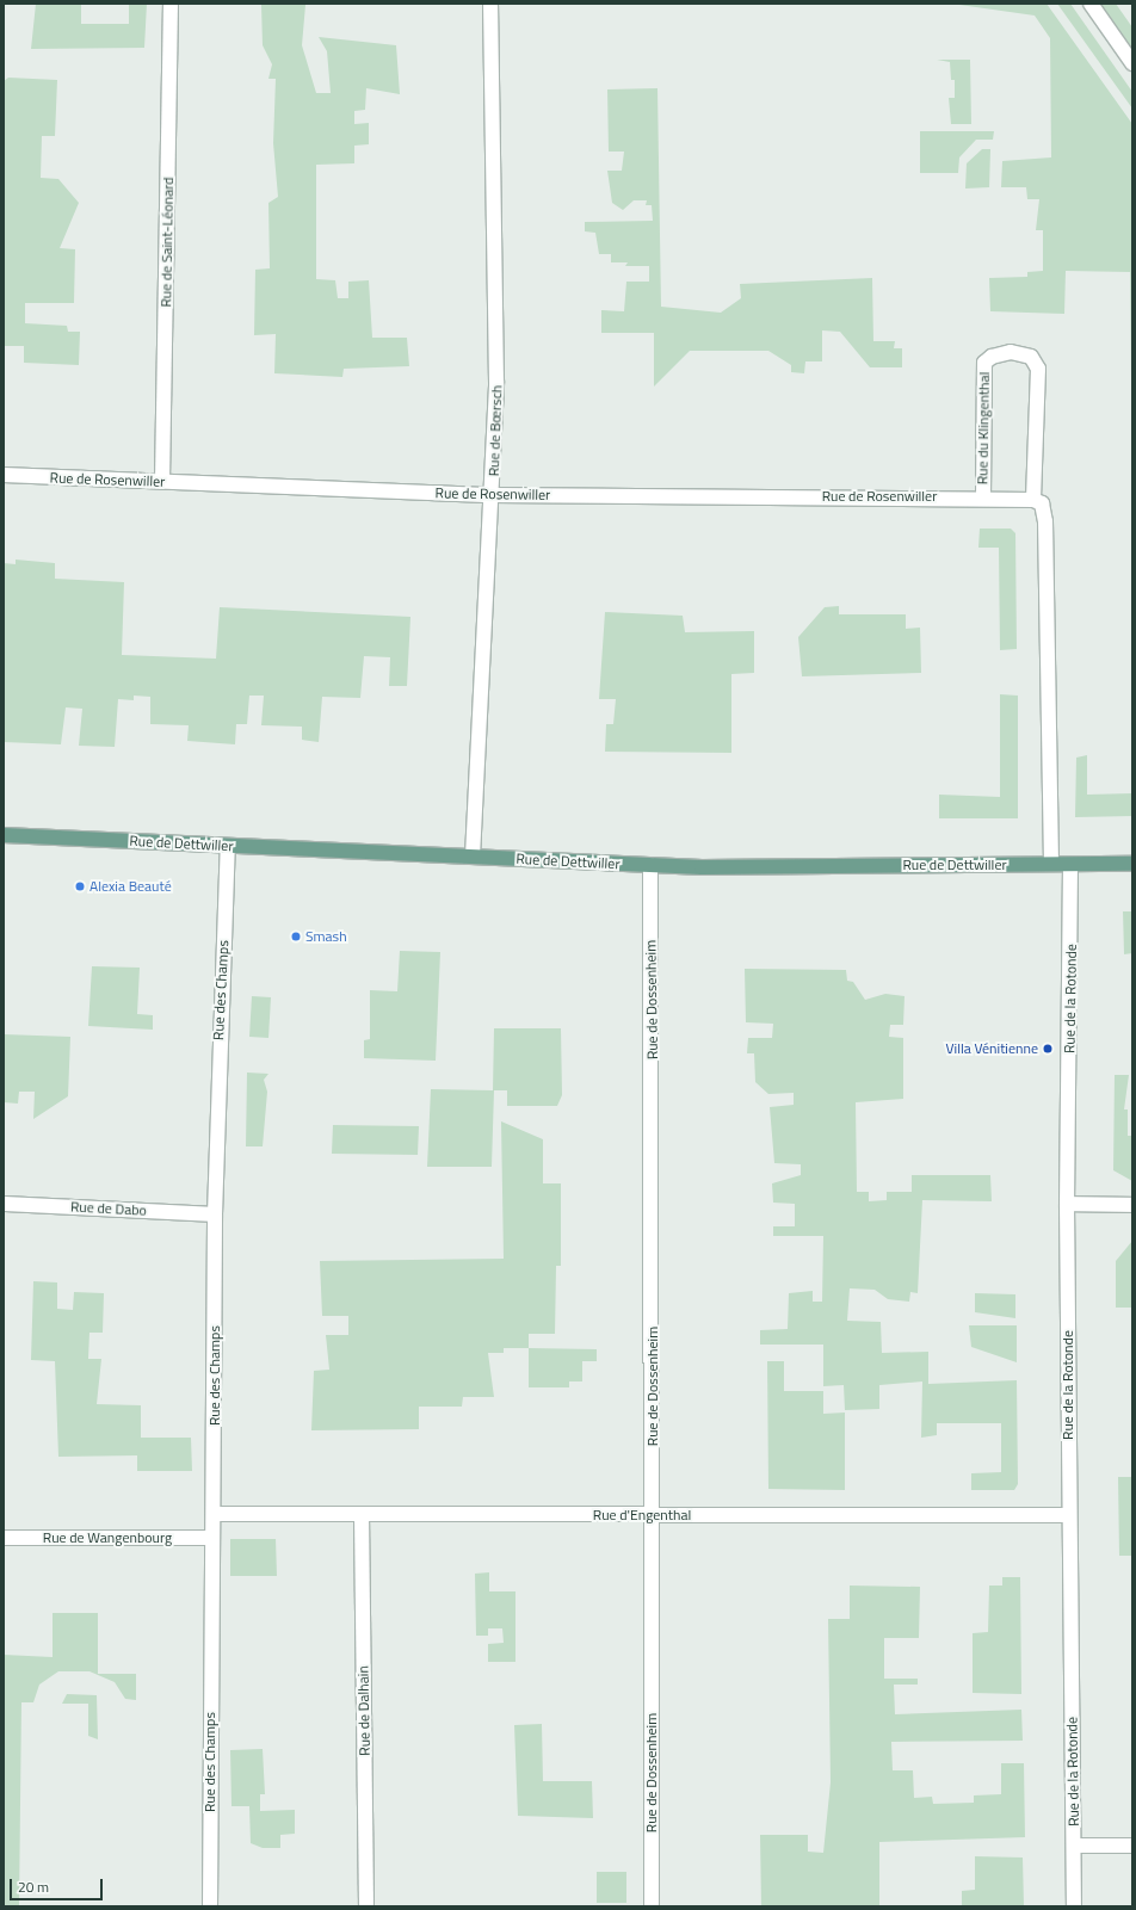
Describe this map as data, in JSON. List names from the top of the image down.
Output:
{
  "streets": {
    "main road": ["Rue de Dettwiller"],
    "street": [
      "Rue de Saint-Léonard",
      "Rue du Klingenthal",
      "Rue de Bœrsch",
      "Rue de Rosenwiller",
      "Rue des Champs",
      "Rue de la Rotonde",
      "Rue de Dossenheim",
      "Rue de Dabo",
      "Rue d'Engenthal",
      "Rue de Wangenbourg",
      "Rue de Dalhain"
    ]
  },
  "crossings": [
    ["Rue de Saint-Léonard", "Rue de Rosenwiller"],
    ["Rue du Klingenthal", "Rue de Rosenwiller"],
    ["Rue de Bœrsch", "Rue de Rosenwiller"],
    ["Rue de Bœrsch", "Rue de Dettwiller"],
    ["Rue de Dettwiller", "Rue des Champs"],
    ["Rue de Dettwiller", "Rue de la Rotonde"],
    ["Rue de Dettwiller", "Rue de Dossenheim"],
    ["Rue des Champs", "Rue de Dabo"],
    ["Rue des Champs", "Rue d'Engenthal"],
    ["Rue des Champs", "Rue de Wangenbourg"],
    ["Rue de la Rotonde", "Rue d'Engenthal"],
    ["Rue de Dossenheim", "Rue d'Engenthal"],
    ["Rue d'Engenthal", "Rue de Dalhain"]
  ],
  "places": ["Alexia Beauté", "Smash", "Villa Vénitienne"],
  "scale_bar": "20 m"
}
